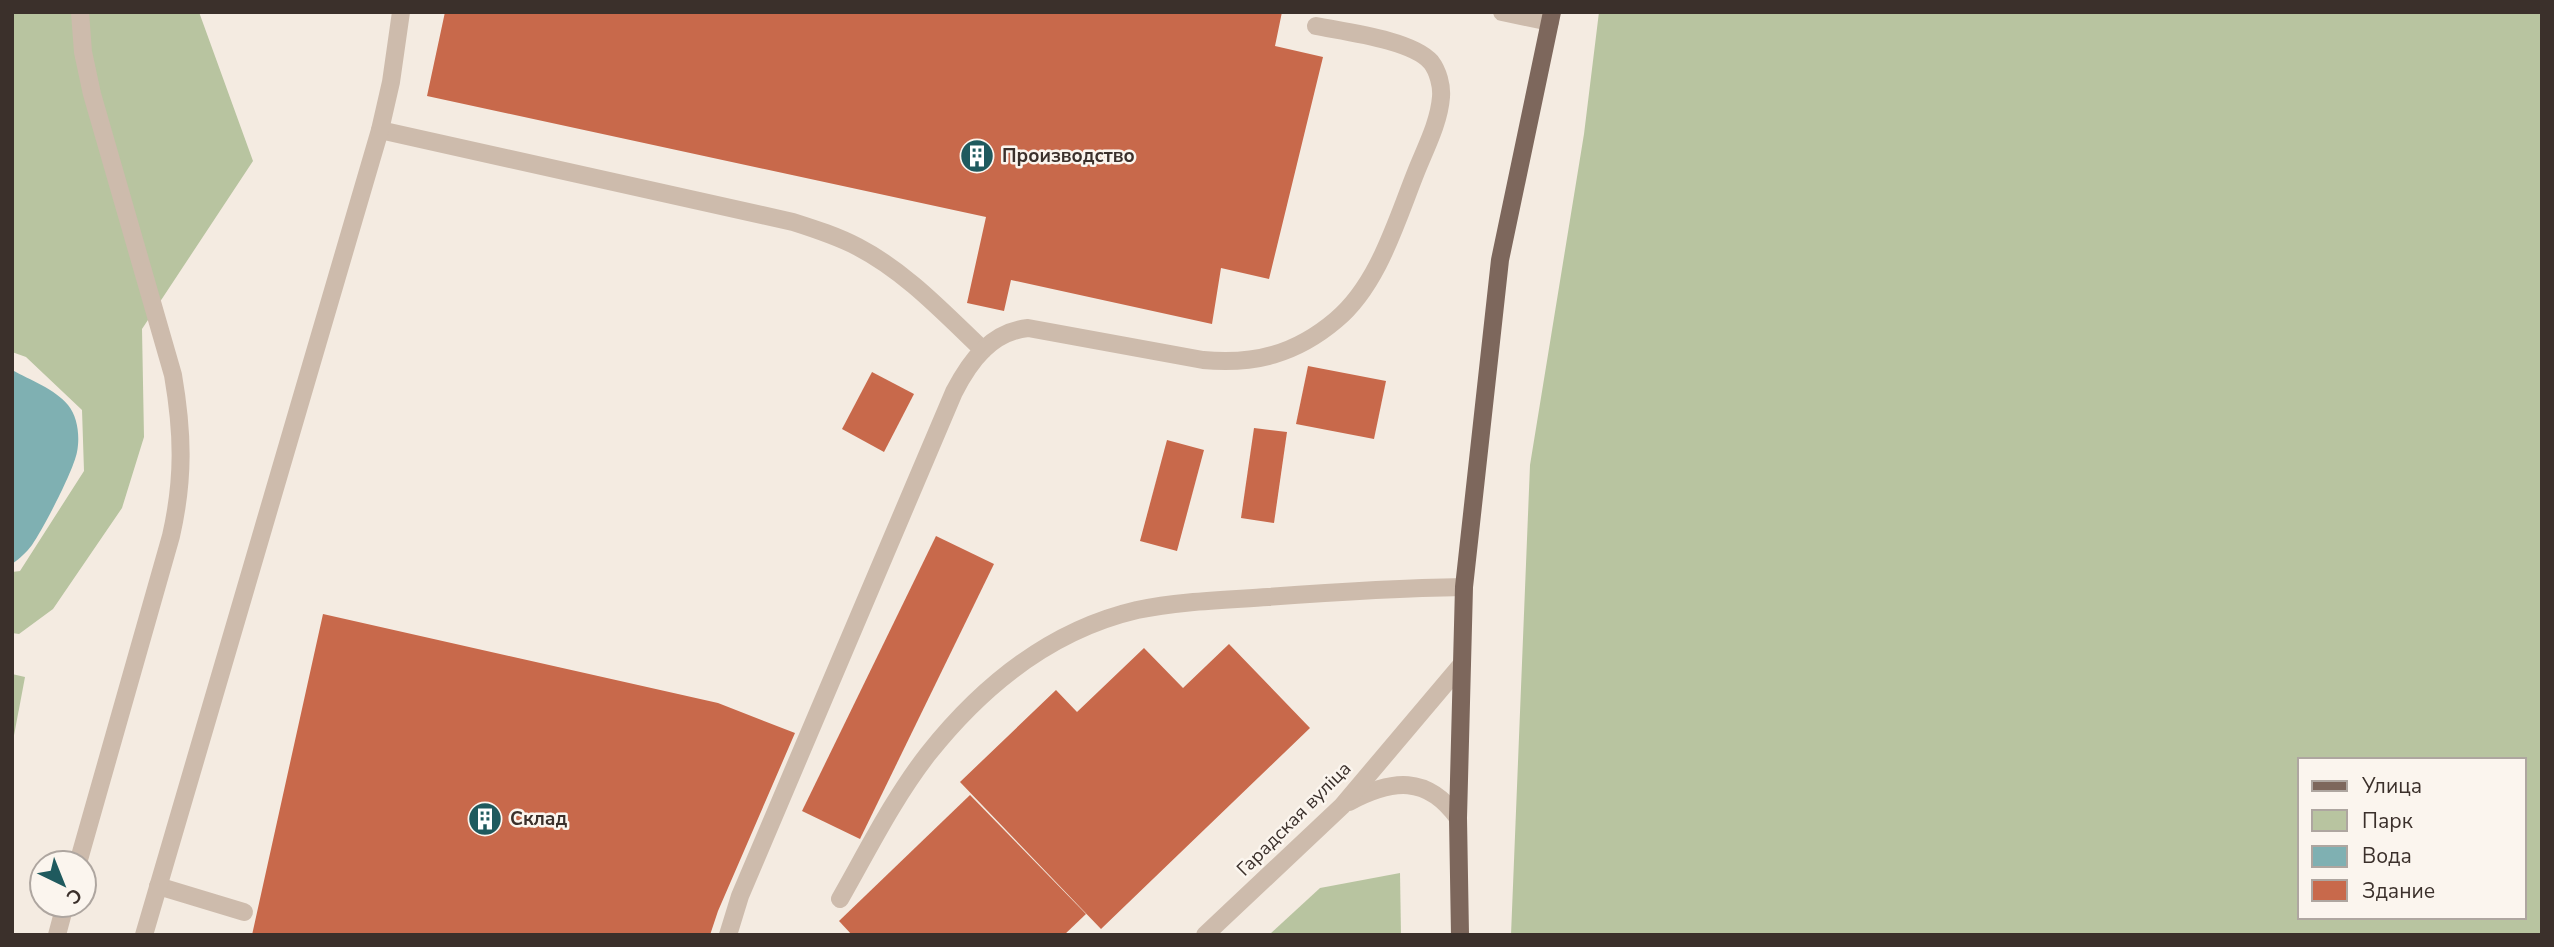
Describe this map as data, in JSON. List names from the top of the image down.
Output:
{
  "streets": {
    "lane": ["Гарадская вуліца"]
  },
  "places": {
    "building": ["Производство", "Склад"]
  },
  "legend": [
    "Улица",
    "Парк",
    "Вода",
    "Здание"
  ],
  "north": "bottom right"
}
